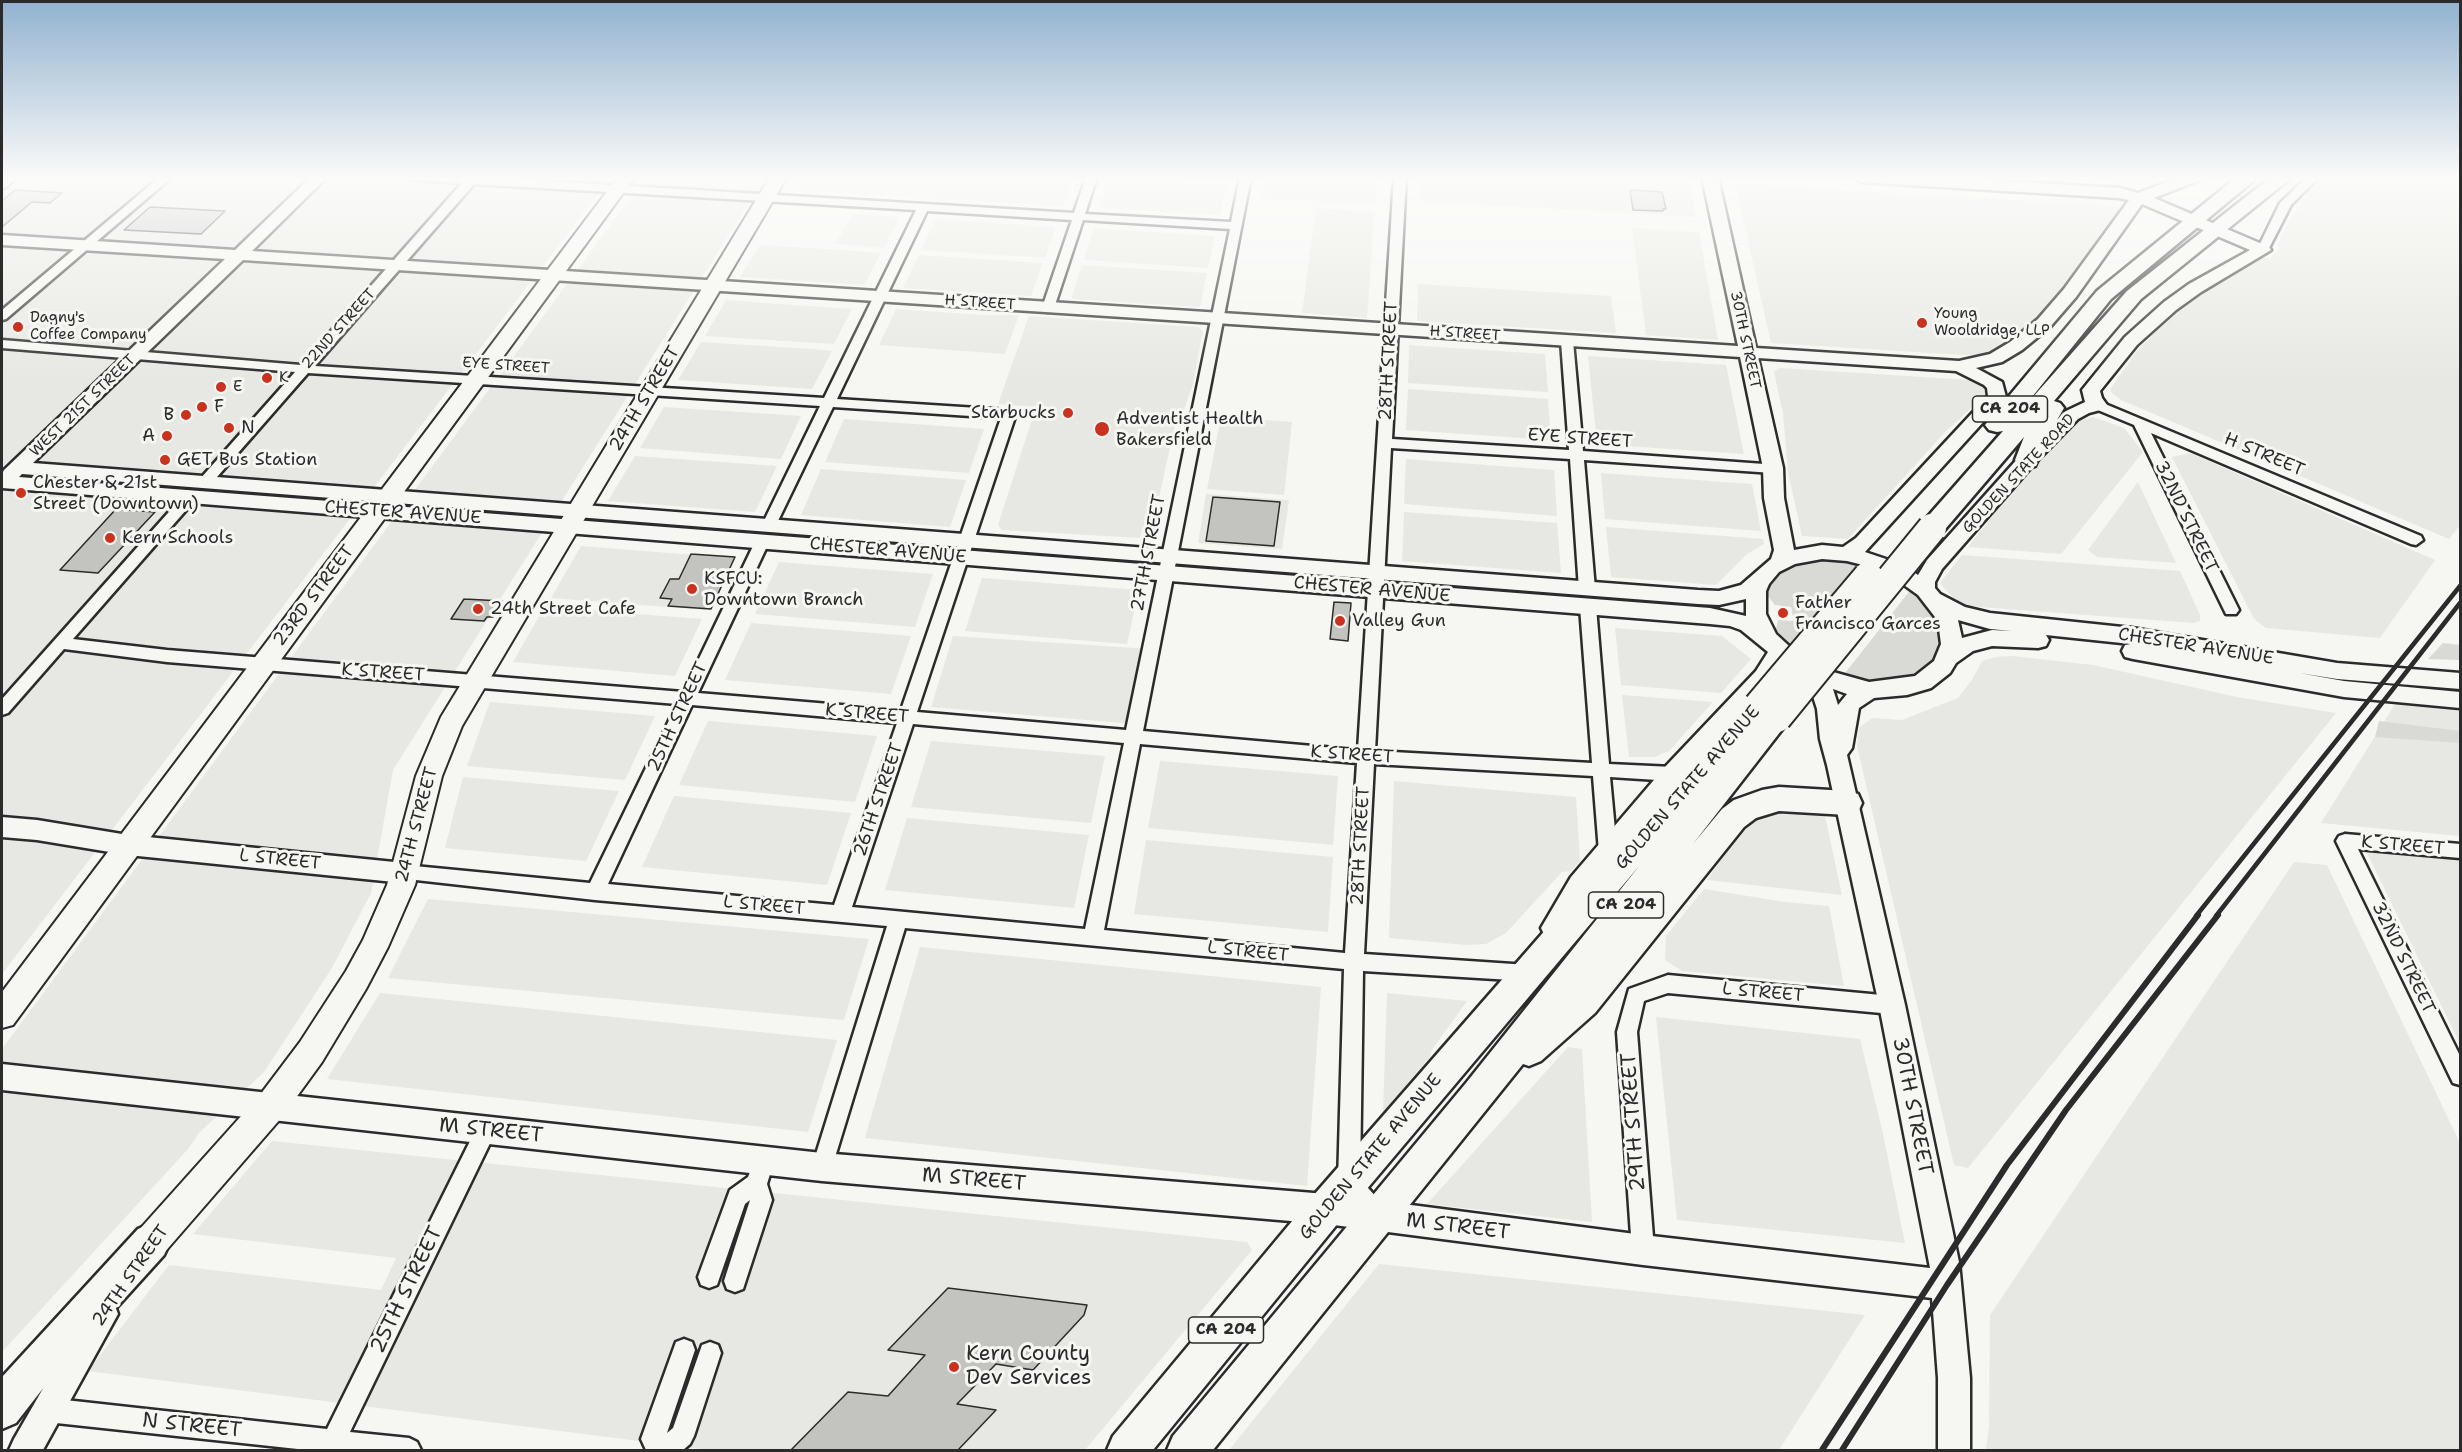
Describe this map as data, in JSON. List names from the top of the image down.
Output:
{
  "streets": {
    "highway": ["CA 204", "GOLDEN STATE AVENUE"],
    "main road": ["24TH STREET", "23RD STREET"],
    "street": [
      "H STREET",
      "22ND STREET",
      "30TH STREET",
      "28TH STREET",
      "EYE STREET",
      "WEST 21ST STREET",
      "GOLDEN STATE ROAD",
      "CHESTER AVENUE",
      "32ND STREET",
      "27TH STREET",
      "K STREET",
      "25TH STREET",
      "26TH STREET",
      "L STREET",
      "29TH STREET",
      "M STREET",
      "N STREET"
    ]
  },
  "crossings": [
    ["H STREET", "22ND STREET"],
    ["H STREET", "30TH STREET"],
    ["H STREET", "28TH STREET"],
    ["H STREET", "24TH STREET"],
    ["H STREET", "WEST 21ST STREET"],
    ["H STREET", "GOLDEN STATE ROAD"],
    ["H STREET", "32ND STREET"],
    ["H STREET", "27TH STREET"],
    ["H STREET", "23RD STREET"],
    ["H STREET", "25TH STREET"],
    ["22ND STREET", "EYE STREET"],
    ["22ND STREET", "CHESTER AVENUE"],
    ["30TH STREET", "EYE STREET"],
    ["30TH STREET", "GOLDEN STATE ROAD"],
    ["30TH STREET", "CHESTER AVENUE"],
    ["30TH STREET", "L STREET"],
    ["30TH STREET", "M STREET"],
    ["28TH STREET", "EYE STREET"],
    ["28TH STREET", "CHESTER AVENUE"],
    ["28TH STREET", "K STREET"],
    ["28TH STREET", "GOLDEN STATE AVENUE"],
    ["28TH STREET", "L STREET"],
    ["28TH STREET", "M STREET"],
    ["EYE STREET", "24TH STREET"],
    ["EYE STREET", "WEST 21ST STREET"],
    ["EYE STREET", "23RD STREET"],
    ["EYE STREET", "25TH STREET"],
    ["EYE STREET", "26TH STREET"],
    ["24TH STREET", "CHESTER AVENUE"],
    ["24TH STREET", "K STREET"],
    ["24TH STREET", "L STREET"],
    ["24TH STREET", "M STREET"],
    ["24TH STREET", "N STREET"],
    ["WEST 21ST STREET", "CHESTER AVENUE"],
    ["GOLDEN STATE ROAD", "CHESTER AVENUE"],
    ["CHESTER AVENUE", "27TH STREET"],
    ["CHESTER AVENUE", "23RD STREET"],
    ["CHESTER AVENUE", "25TH STREET"],
    ["CHESTER AVENUE", "26TH STREET"],
    ["32ND STREET", "K STREET"],
    ["27TH STREET", "K STREET"],
    ["27TH STREET", "L STREET"],
    ["23RD STREET", "K STREET"],
    ["23RD STREET", "L STREET"],
    ["K STREET", "25TH STREET"],
    ["K STREET", "26TH STREET"],
    ["25TH STREET", "L STREET"],
    ["25TH STREET", "M STREET"],
    ["25TH STREET", "N STREET"],
    ["GOLDEN STATE AVENUE", "L STREET"],
    ["GOLDEN STATE AVENUE", "M STREET"],
    ["26TH STREET", "L STREET"],
    ["L STREET", "29TH STREET"],
    ["29TH STREET", "M STREET"]
  ],
  "places": [
    "Young Wooldridge, LLP",
    "Dagny's Coffee Company",
    "K",
    "E",
    "F",
    "Starbucks",
    "B",
    "N",
    "Adventist Health Bakersfield",
    "A",
    "GET Bus Station",
    "Chester & 21st Street (Downtown)",
    "Kern Schools",
    "KSFCU: Downtown Branch",
    "24th Street Cafe",
    "Father Francisco Garces",
    "Valley Gun",
    "Kern County Dev Services"
  ]
}
